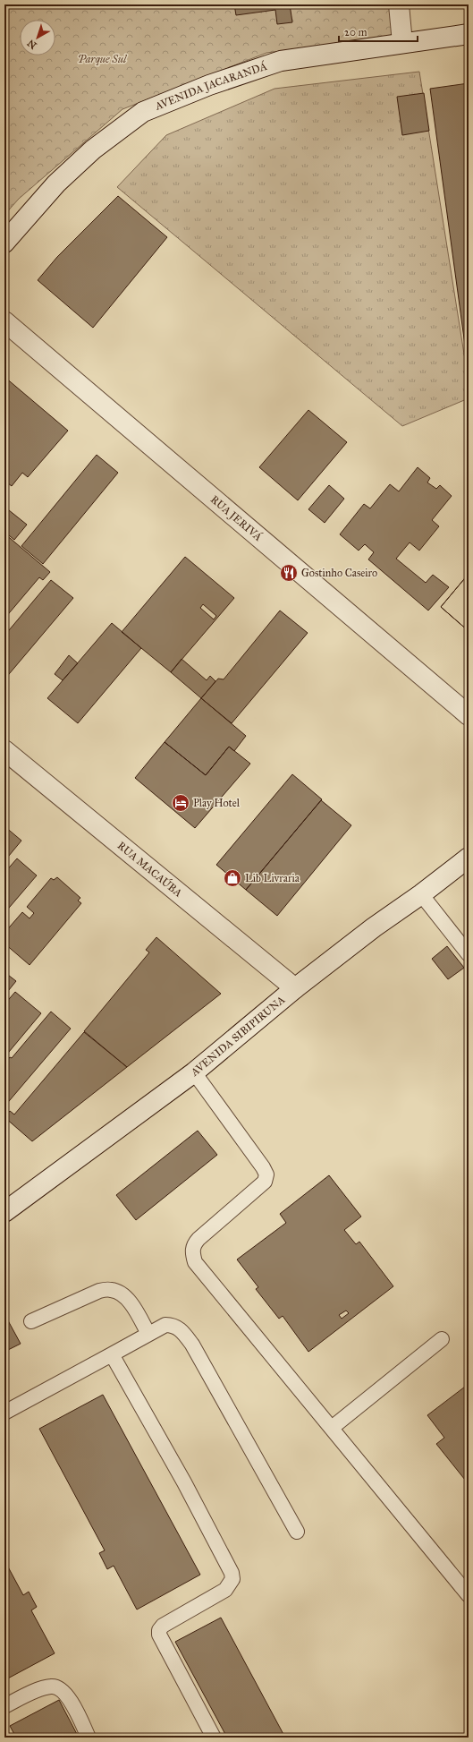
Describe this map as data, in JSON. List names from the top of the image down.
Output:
{
  "streets": {
    "main road": [
      "AVENIDA JACARANDÁ",
      "RUA JERIVÁ",
      "RUA MACAÚBA",
      "AVENIDA SIBIPIRUNA"
    ]
  },
  "crossings": [
    ["RUA MACAÚBA", "AVENIDA SIBIPIRUNA"]
  ],
  "parks": ["Parque Sul"],
  "places": {
    "restaurant": ["Gostinho Caseiro"],
    "hotel": ["Play Hotel"],
    "shop": ["Lib Livraria"]
  },
  "scale_bar": "20 m",
  "north": "bottom left"
}
